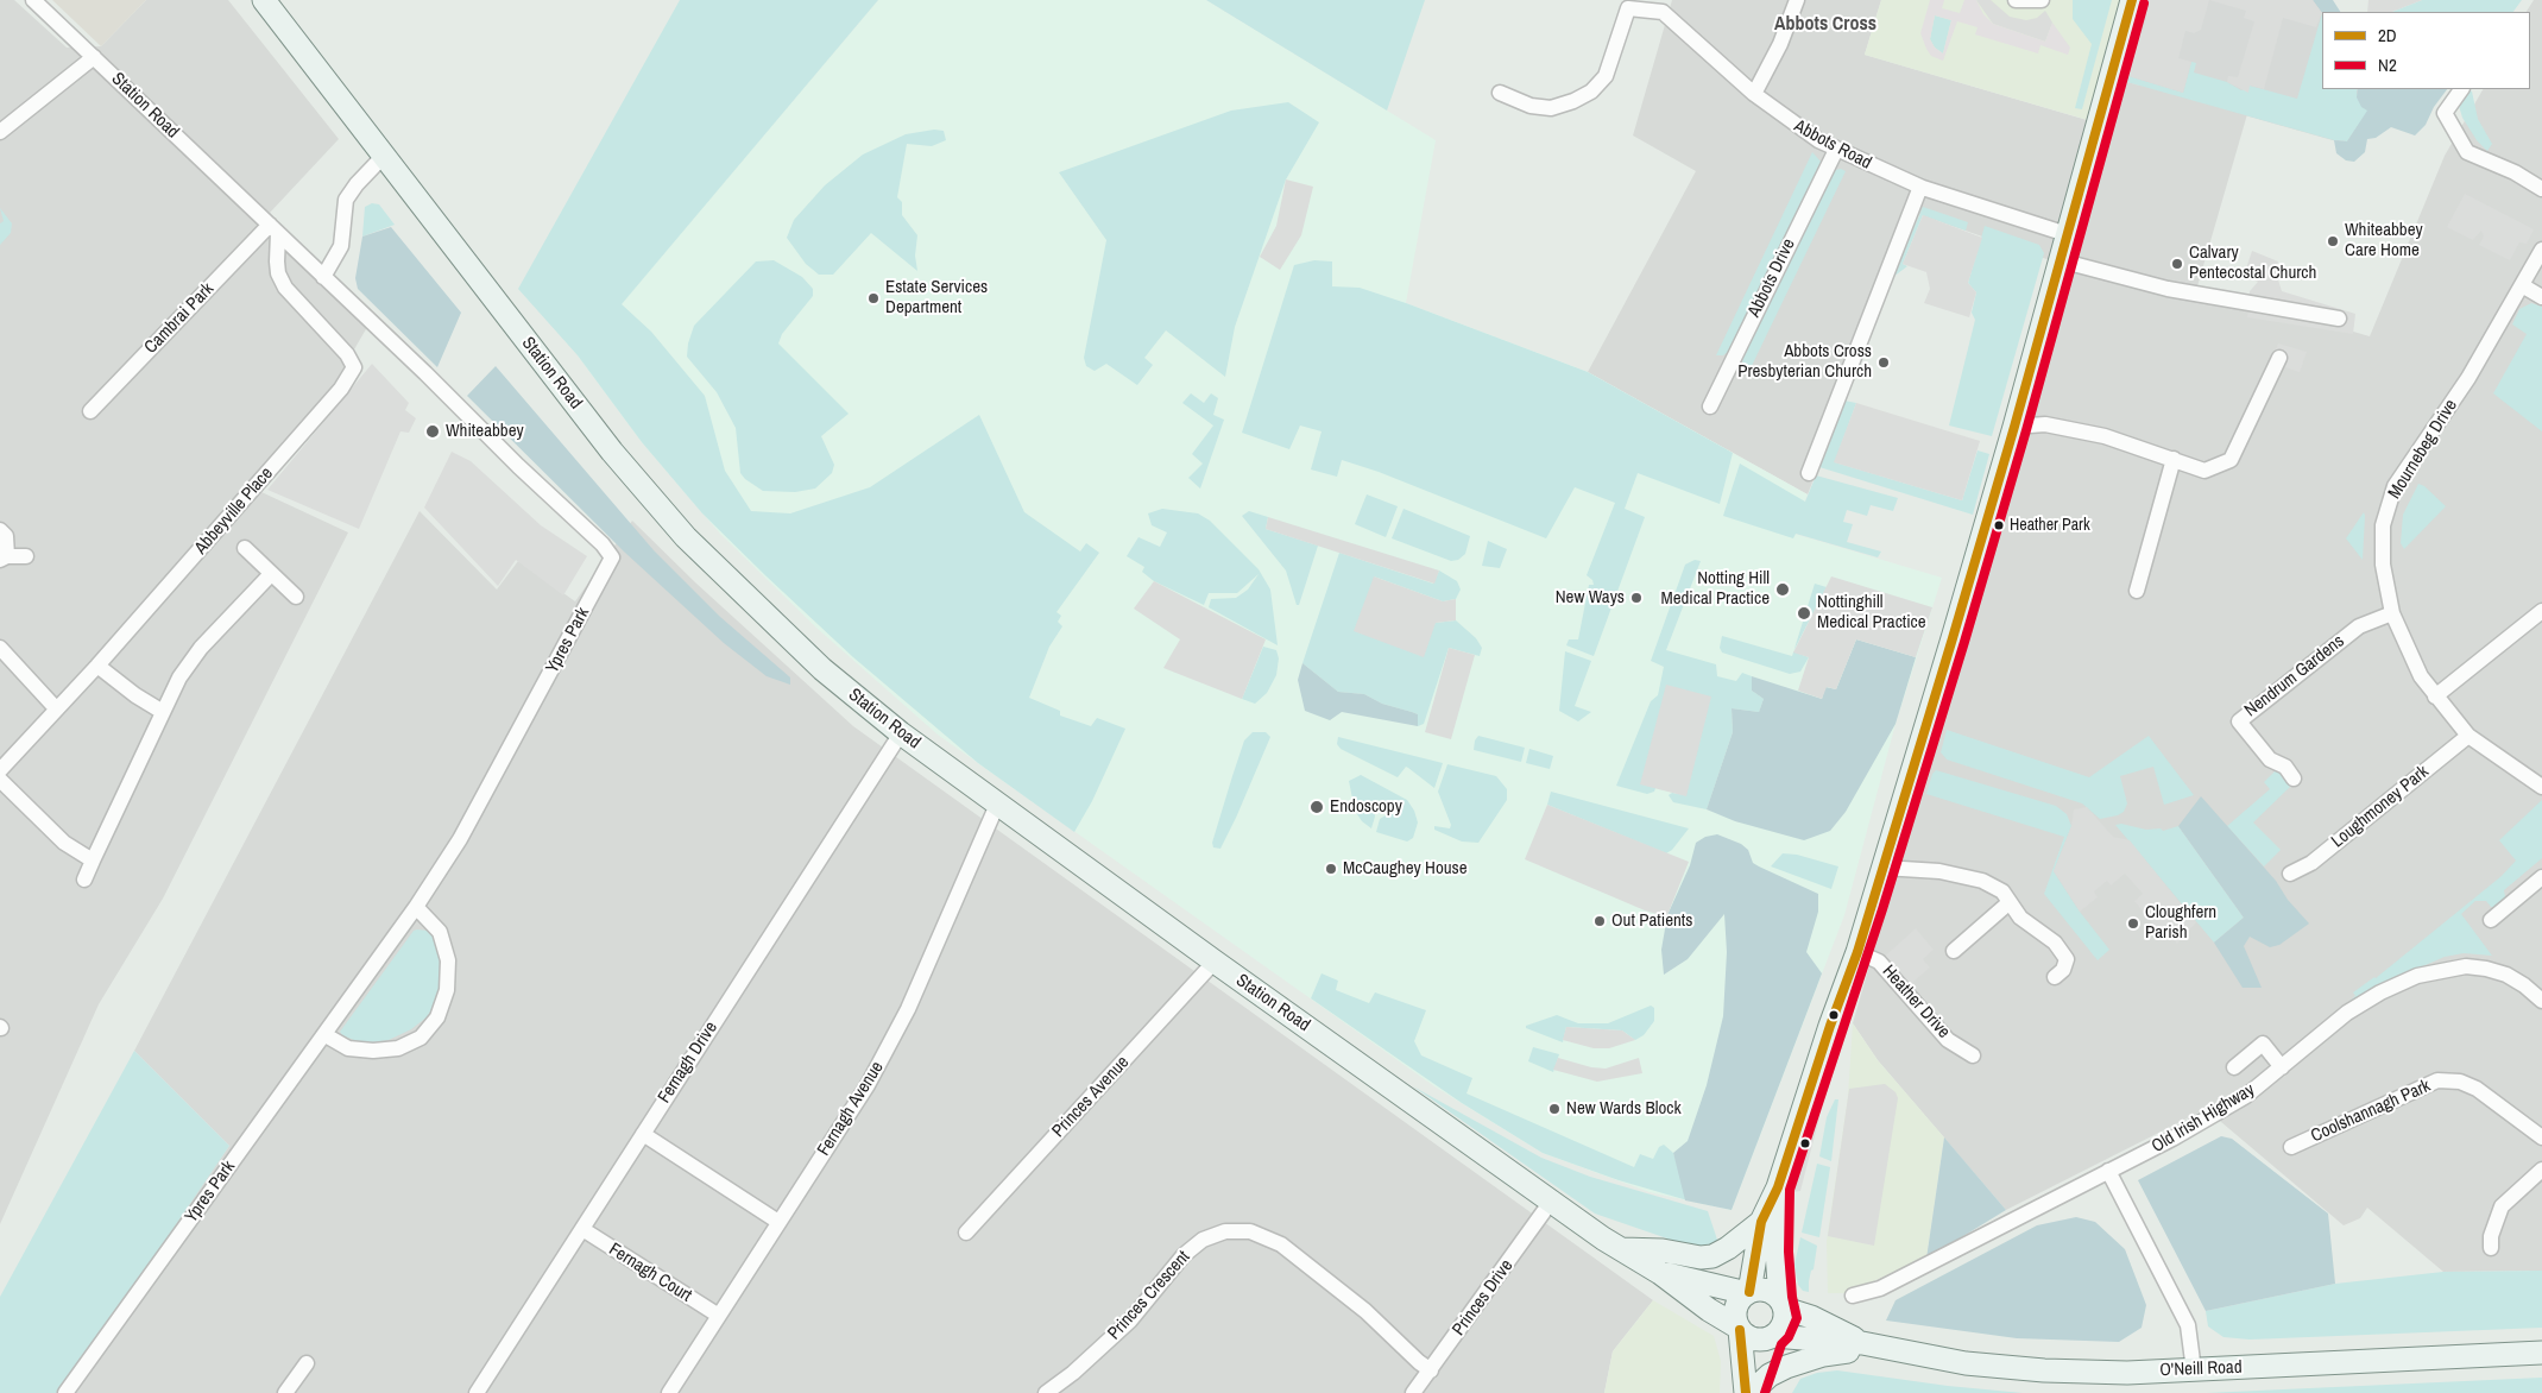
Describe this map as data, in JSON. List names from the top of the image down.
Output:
{
  "streets": {
    "main road": ["Station Road", "O'Neill Road"],
    "street": [
      "Abbots Road",
      "Abbots Drive",
      "Cambrai Park",
      "Mournebeg Drive",
      "Abbeyville Place",
      "Ypres Park",
      "Nendrum Gardens",
      "Loughmoney Park",
      "Heather Drive",
      "Fernagh Drive",
      "Princes Avenue",
      "Fernagh Avenue",
      "Coolshannagh Park",
      "Old Irish Highway",
      "Fernagh Court",
      "Princes Crescent",
      "Princes Drive"
    ]
  },
  "crossings": [
    ["Station Road", "Cambrai Park"],
    ["Station Road", "Abbeyville Place"],
    ["Station Road", "Ypres Park"],
    ["Station Road", "Fernagh Drive"],
    ["Station Road", "Princes Avenue"],
    ["Station Road", "Fernagh Avenue"],
    ["Station Road", "Princes Drive"],
    ["Station Road", "O'Neill Road"],
    ["Abbots Road", "Abbots Drive"],
    ["Cambrai Park", "Abbeyville Place"],
    ["Mournebeg Drive", "Nendrum Gardens"],
    ["Mournebeg Drive", "Loughmoney Park"],
    ["Fernagh Drive", "Fernagh Court"],
    ["Fernagh Avenue", "Fernagh Court"],
    ["Princes Crescent", "Princes Drive"]
  ],
  "districts": ["Abbots Cross"],
  "places": [
    "Whiteabbey Care Home",
    "Calvary Pentecostal Church",
    "Estate Services Department",
    "Abbots Cross Presbyterian Church",
    "Whiteabbey",
    "Heather Park",
    "Notting Hill Medical Practice",
    "New Ways",
    "Nottinghill Medical Practice",
    "Endoscopy",
    "McCaughey House",
    "Out Patients",
    "Cloughfern Parish",
    "New Wards Block"
  ],
  "lines": ["transit line 2D", "transit line N2"],
  "legend": ["2D", "N2"]
}
